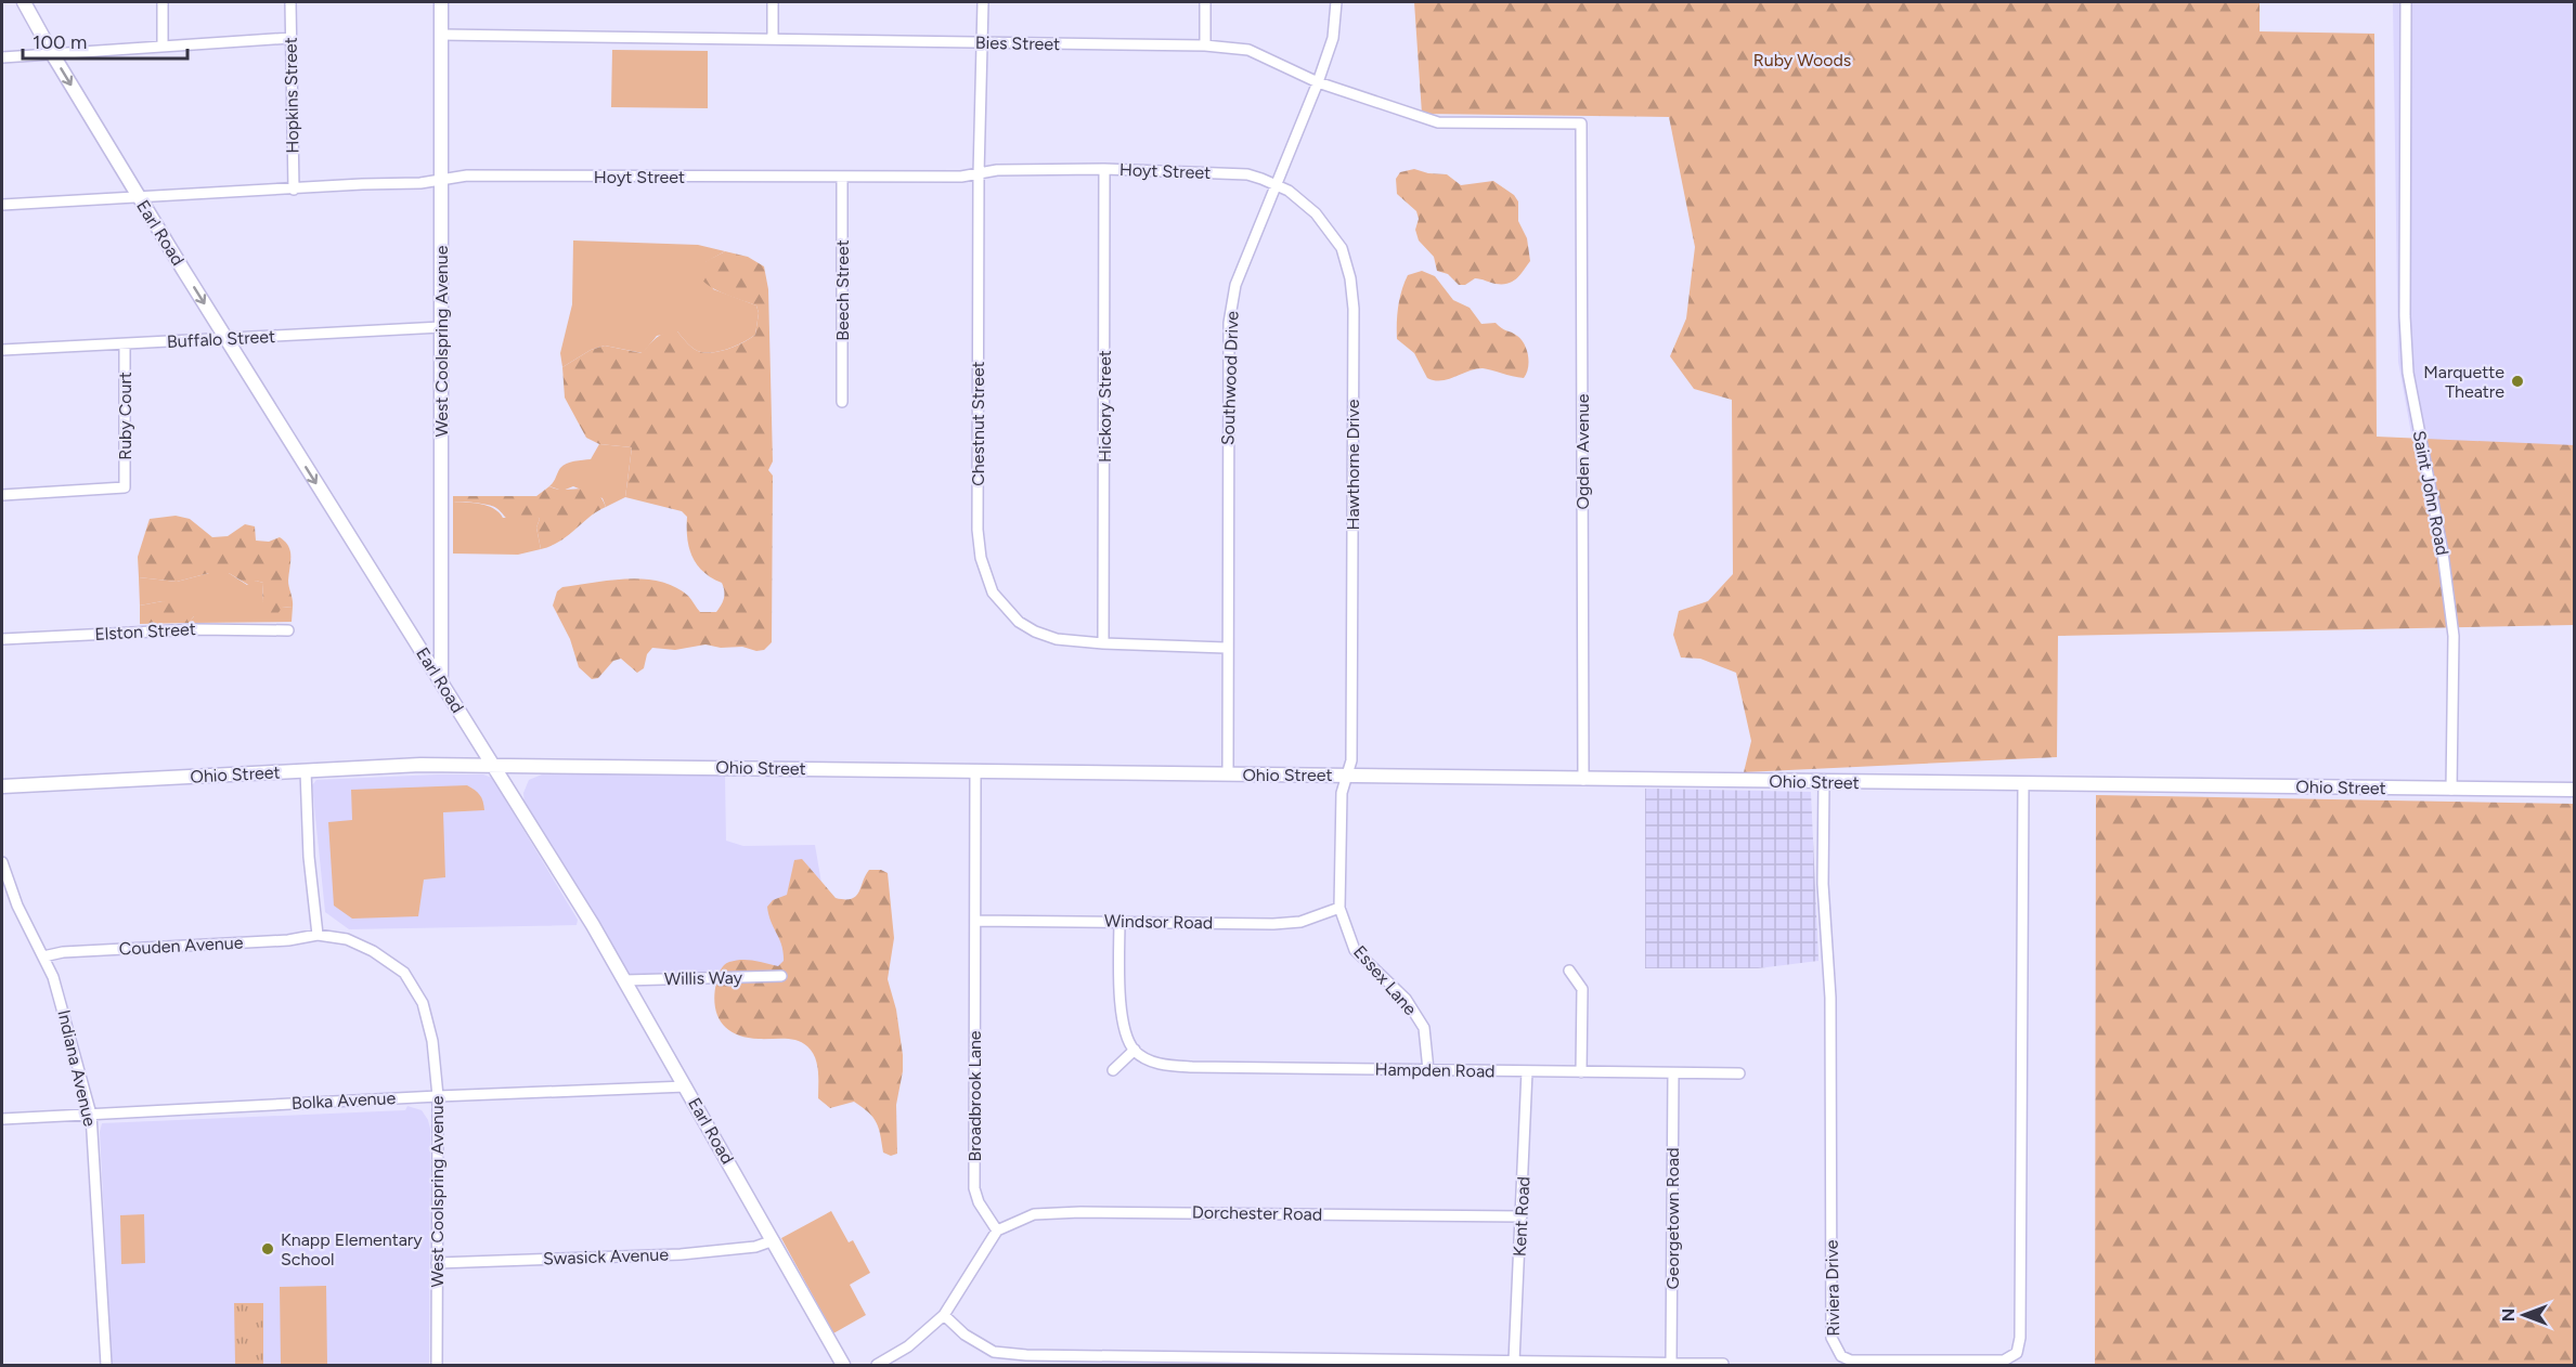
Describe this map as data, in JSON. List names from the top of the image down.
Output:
{
  "streets": {
    "street": [
      "Bies Street",
      "Hopkins Street",
      "Hoyt Street",
      "Earl Road",
      "Beech Street",
      "Buffalo Street",
      "West Coolspring Avenue",
      "Southwood Drive",
      "Hickory Street",
      "Ruby Court",
      "Chestnut Street",
      "Ogden Avenue",
      "Hawthorne Drive",
      "Saint John Road",
      "Elston Street",
      "Ohio Street",
      "Windsor Road",
      "Couden Avenue",
      "Willis Way",
      "Essex Lane",
      "Indiana Avenue",
      "Hampden Road",
      "Broadbrook Lane",
      "Bolka Avenue",
      "Dorchester Road",
      "Kent Road",
      "Georgetown Road",
      "Swasick Avenue",
      "Riviera Drive"
    ]
  },
  "crossings": [
    ["Bies Street", "West Coolspring Avenue"],
    ["Bies Street", "Southwood Drive"],
    ["Bies Street", "Chestnut Street"],
    ["Bies Street", "Ogden Avenue"],
    ["Hopkins Street", "Hoyt Street"],
    ["Hoyt Street", "Earl Road"],
    ["Hoyt Street", "Beech Street"],
    ["Hoyt Street", "West Coolspring Avenue"],
    ["Hoyt Street", "Southwood Drive"],
    ["Hoyt Street", "Hickory Street"],
    ["Hoyt Street", "Chestnut Street"],
    ["Hoyt Street", "Hawthorne Drive"],
    ["Earl Road", "Buffalo Street"],
    ["Earl Road", "West Coolspring Avenue"],
    ["Earl Road", "Ohio Street"],
    ["Earl Road", "Willis Way"],
    ["Earl Road", "Bolka Avenue"],
    ["Earl Road", "Swasick Avenue"],
    ["Buffalo Street", "West Coolspring Avenue"],
    ["Buffalo Street", "Ruby Court"],
    ["West Coolspring Avenue", "Couden Avenue"],
    ["West Coolspring Avenue", "Bolka Avenue"],
    ["West Coolspring Avenue", "Swasick Avenue"],
    ["Southwood Drive", "Chestnut Street"],
    ["Southwood Drive", "Hawthorne Drive"],
    ["Southwood Drive", "Ohio Street"],
    ["Hickory Street", "Chestnut Street"],
    ["Ogden Avenue", "Ohio Street"],
    ["Hawthorne Drive", "Ohio Street"],
    ["Hawthorne Drive", "Essex Lane"],
    ["Saint John Road", "Ohio Street"],
    ["Ohio Street", "Essex Lane"],
    ["Ohio Street", "Broadbrook Lane"],
    ["Ohio Street", "Riviera Drive"],
    ["Windsor Road", "Essex Lane"],
    ["Windsor Road", "Broadbrook Lane"],
    ["Couden Avenue", "Indiana Avenue"],
    ["Essex Lane", "Hampden Road"],
    ["Indiana Avenue", "Bolka Avenue"],
    ["Hampden Road", "Kent Road"],
    ["Hampden Road", "Georgetown Road"],
    ["Broadbrook Lane", "Dorchester Road"],
    ["Dorchester Road", "Kent Road"]
  ],
  "one_way": ["Earl Road"],
  "parks": ["Ruby Woods"],
  "places": ["Marquette Theatre", "Knapp Elementary School"],
  "scale_bar": "100 m",
  "north": "left"
}
